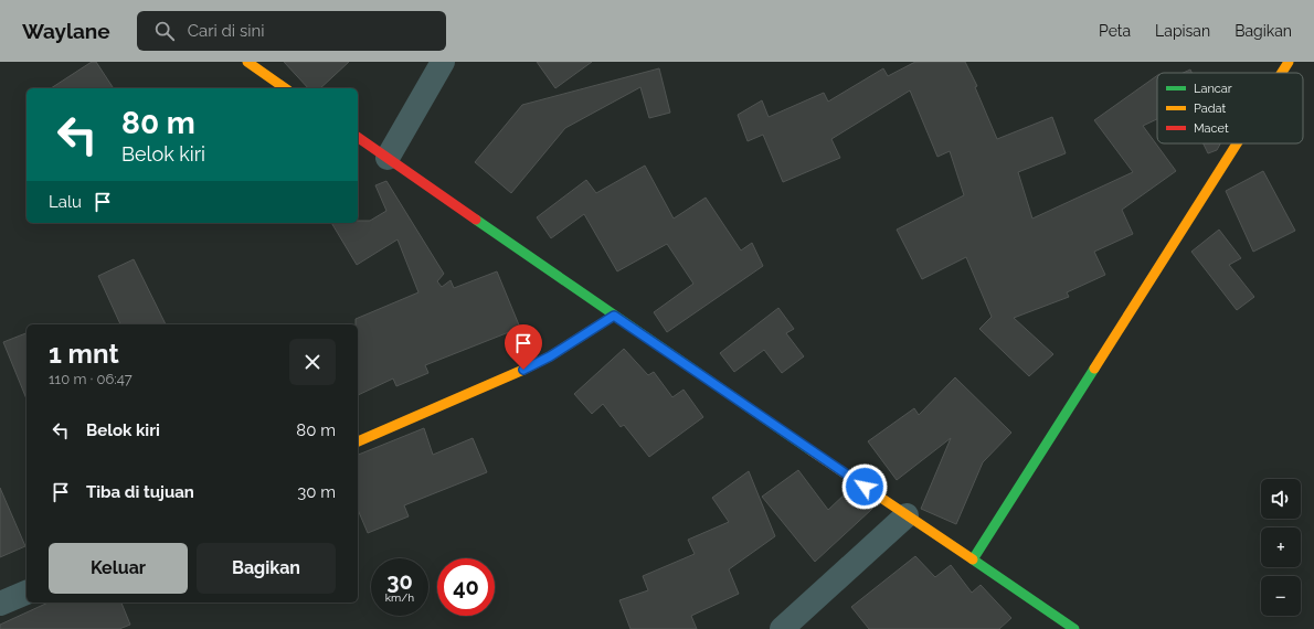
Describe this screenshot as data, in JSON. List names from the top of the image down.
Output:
{
  "legend": ["Lancar", "Padat", "Macet"],
  "page": {
    "header": "Waylane",
    "search": "Cari di sini",
    "nav": ["Peta", "Lapisan", "Bagikan"],
    "turn": ["80 m", "Belok kiri"],
    "then": "Lalu",
    "heading": ["1 mnt", "110 m · 06:47"],
    "list": [
      {
        "name": "Belok kiri",
        "value": "80 m"
      },
      {
        "name": "Tiba di tujuan",
        "value": "30 m"
      }
    ],
    "map_buttons": ["+", "−"],
    "buttons": ["Keluar", "Bagikan"],
    "speed": "30 km/h",
    "limit": "40"
  }
}
